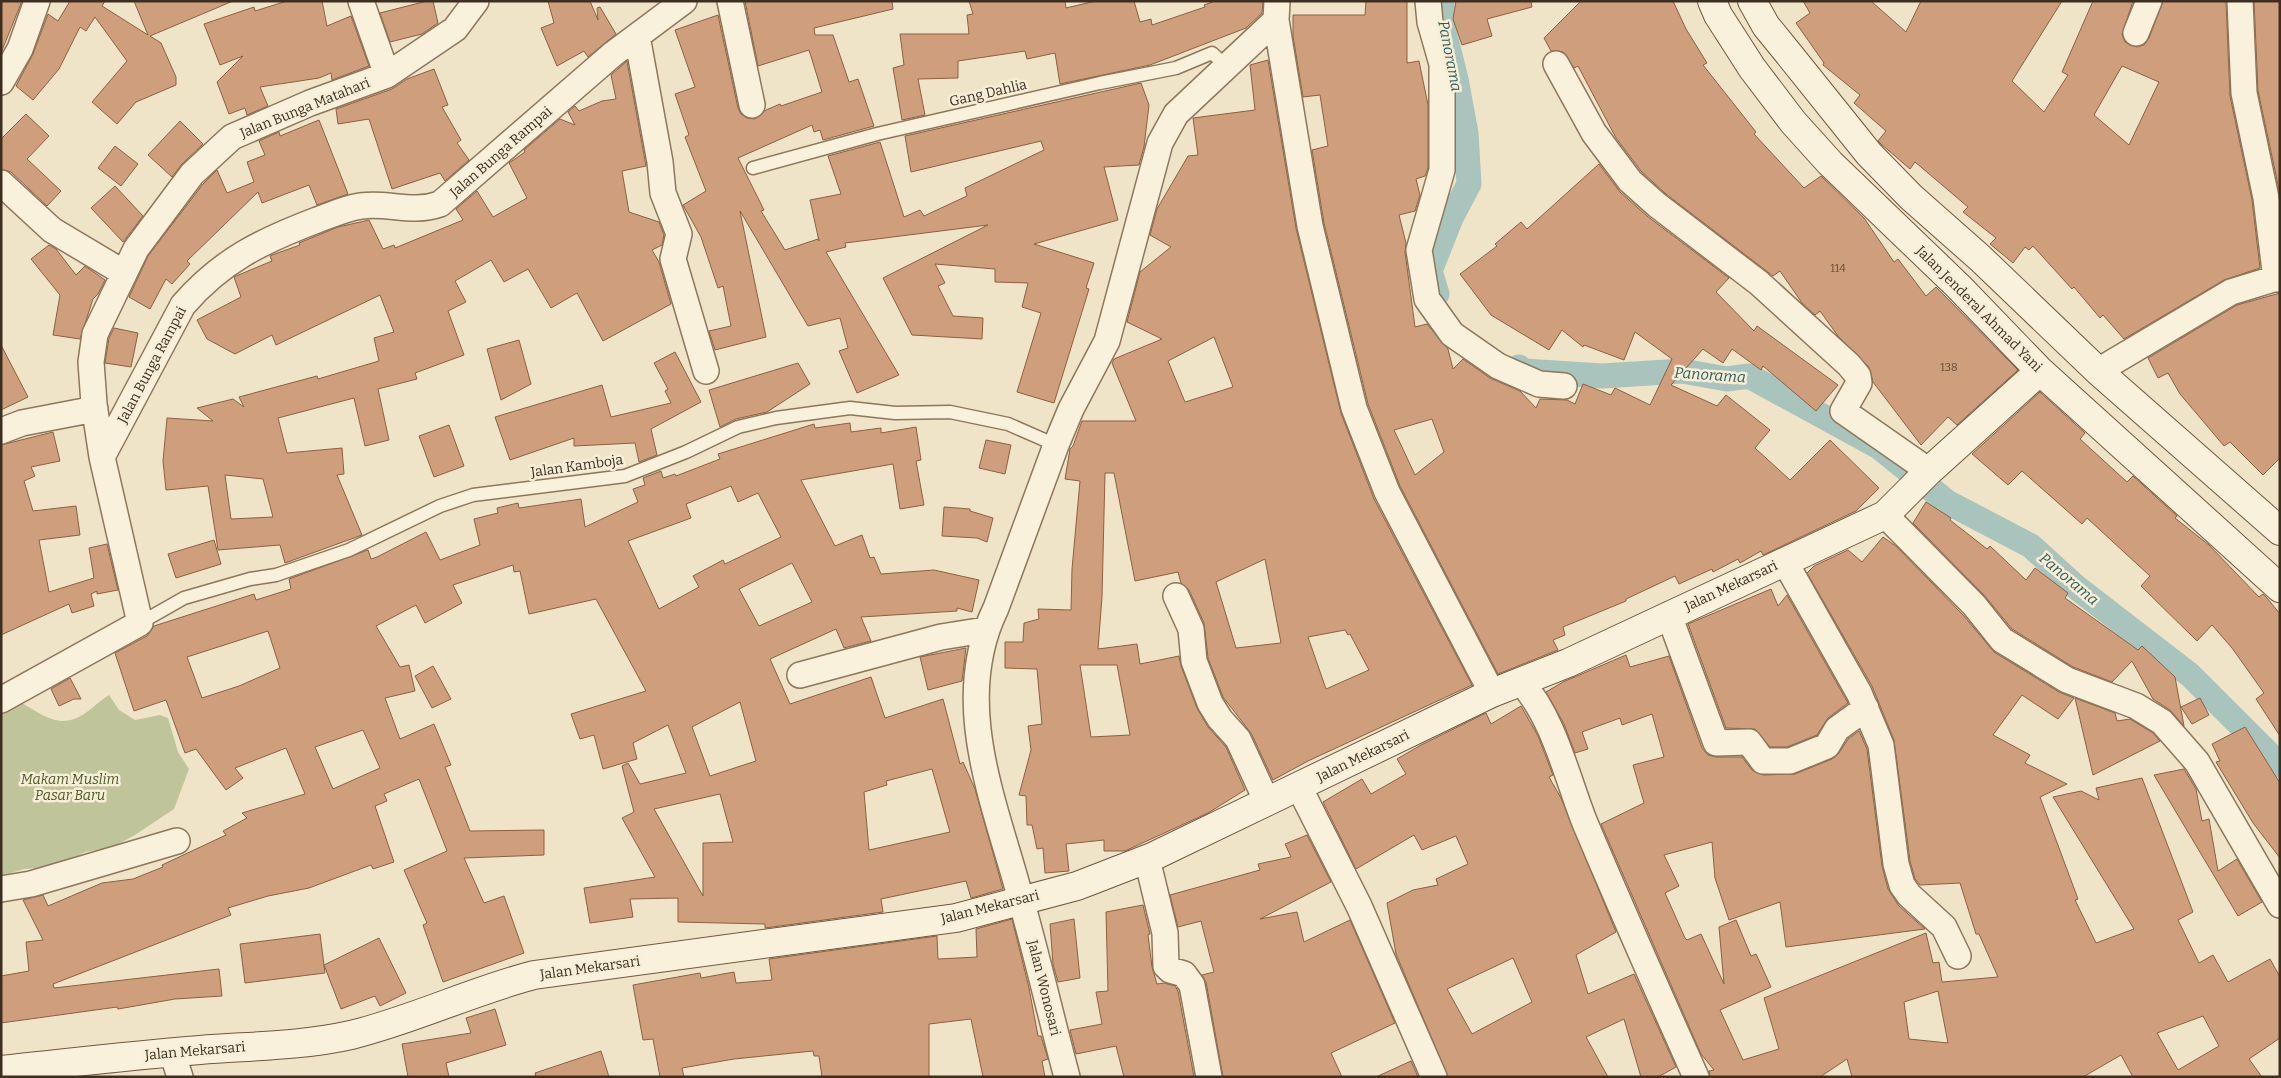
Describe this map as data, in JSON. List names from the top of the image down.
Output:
{
  "streets": {
    "street": [
      "Jalan Bunga Matahari",
      "Jalan Bunga Rampai",
      "Jalan Jenderal Ahmad Yani",
      "Jalan Mekarsari",
      "Jalan Wonosari"
    ],
    "lane": ["Gang Dahlia", "Jalan Kamboja"]
  },
  "crossings": [
    ["Gang Dahlia", "Jalan Wonosari"],
    ["Jalan Bunga Matahari", "Jalan Bunga Rampai"],
    ["Jalan Jenderal Ahmad Yani", "Jalan Mekarsari"],
    ["Jalan Kamboja", "Jalan Wonosari"],
    ["Jalan Mekarsari", "Jalan Wonosari"]
  ],
  "water": ["Panorama"],
  "parks": ["Makam Muslim Pasar Baru"],
  "house_numbers": ["114", "138"]
}
